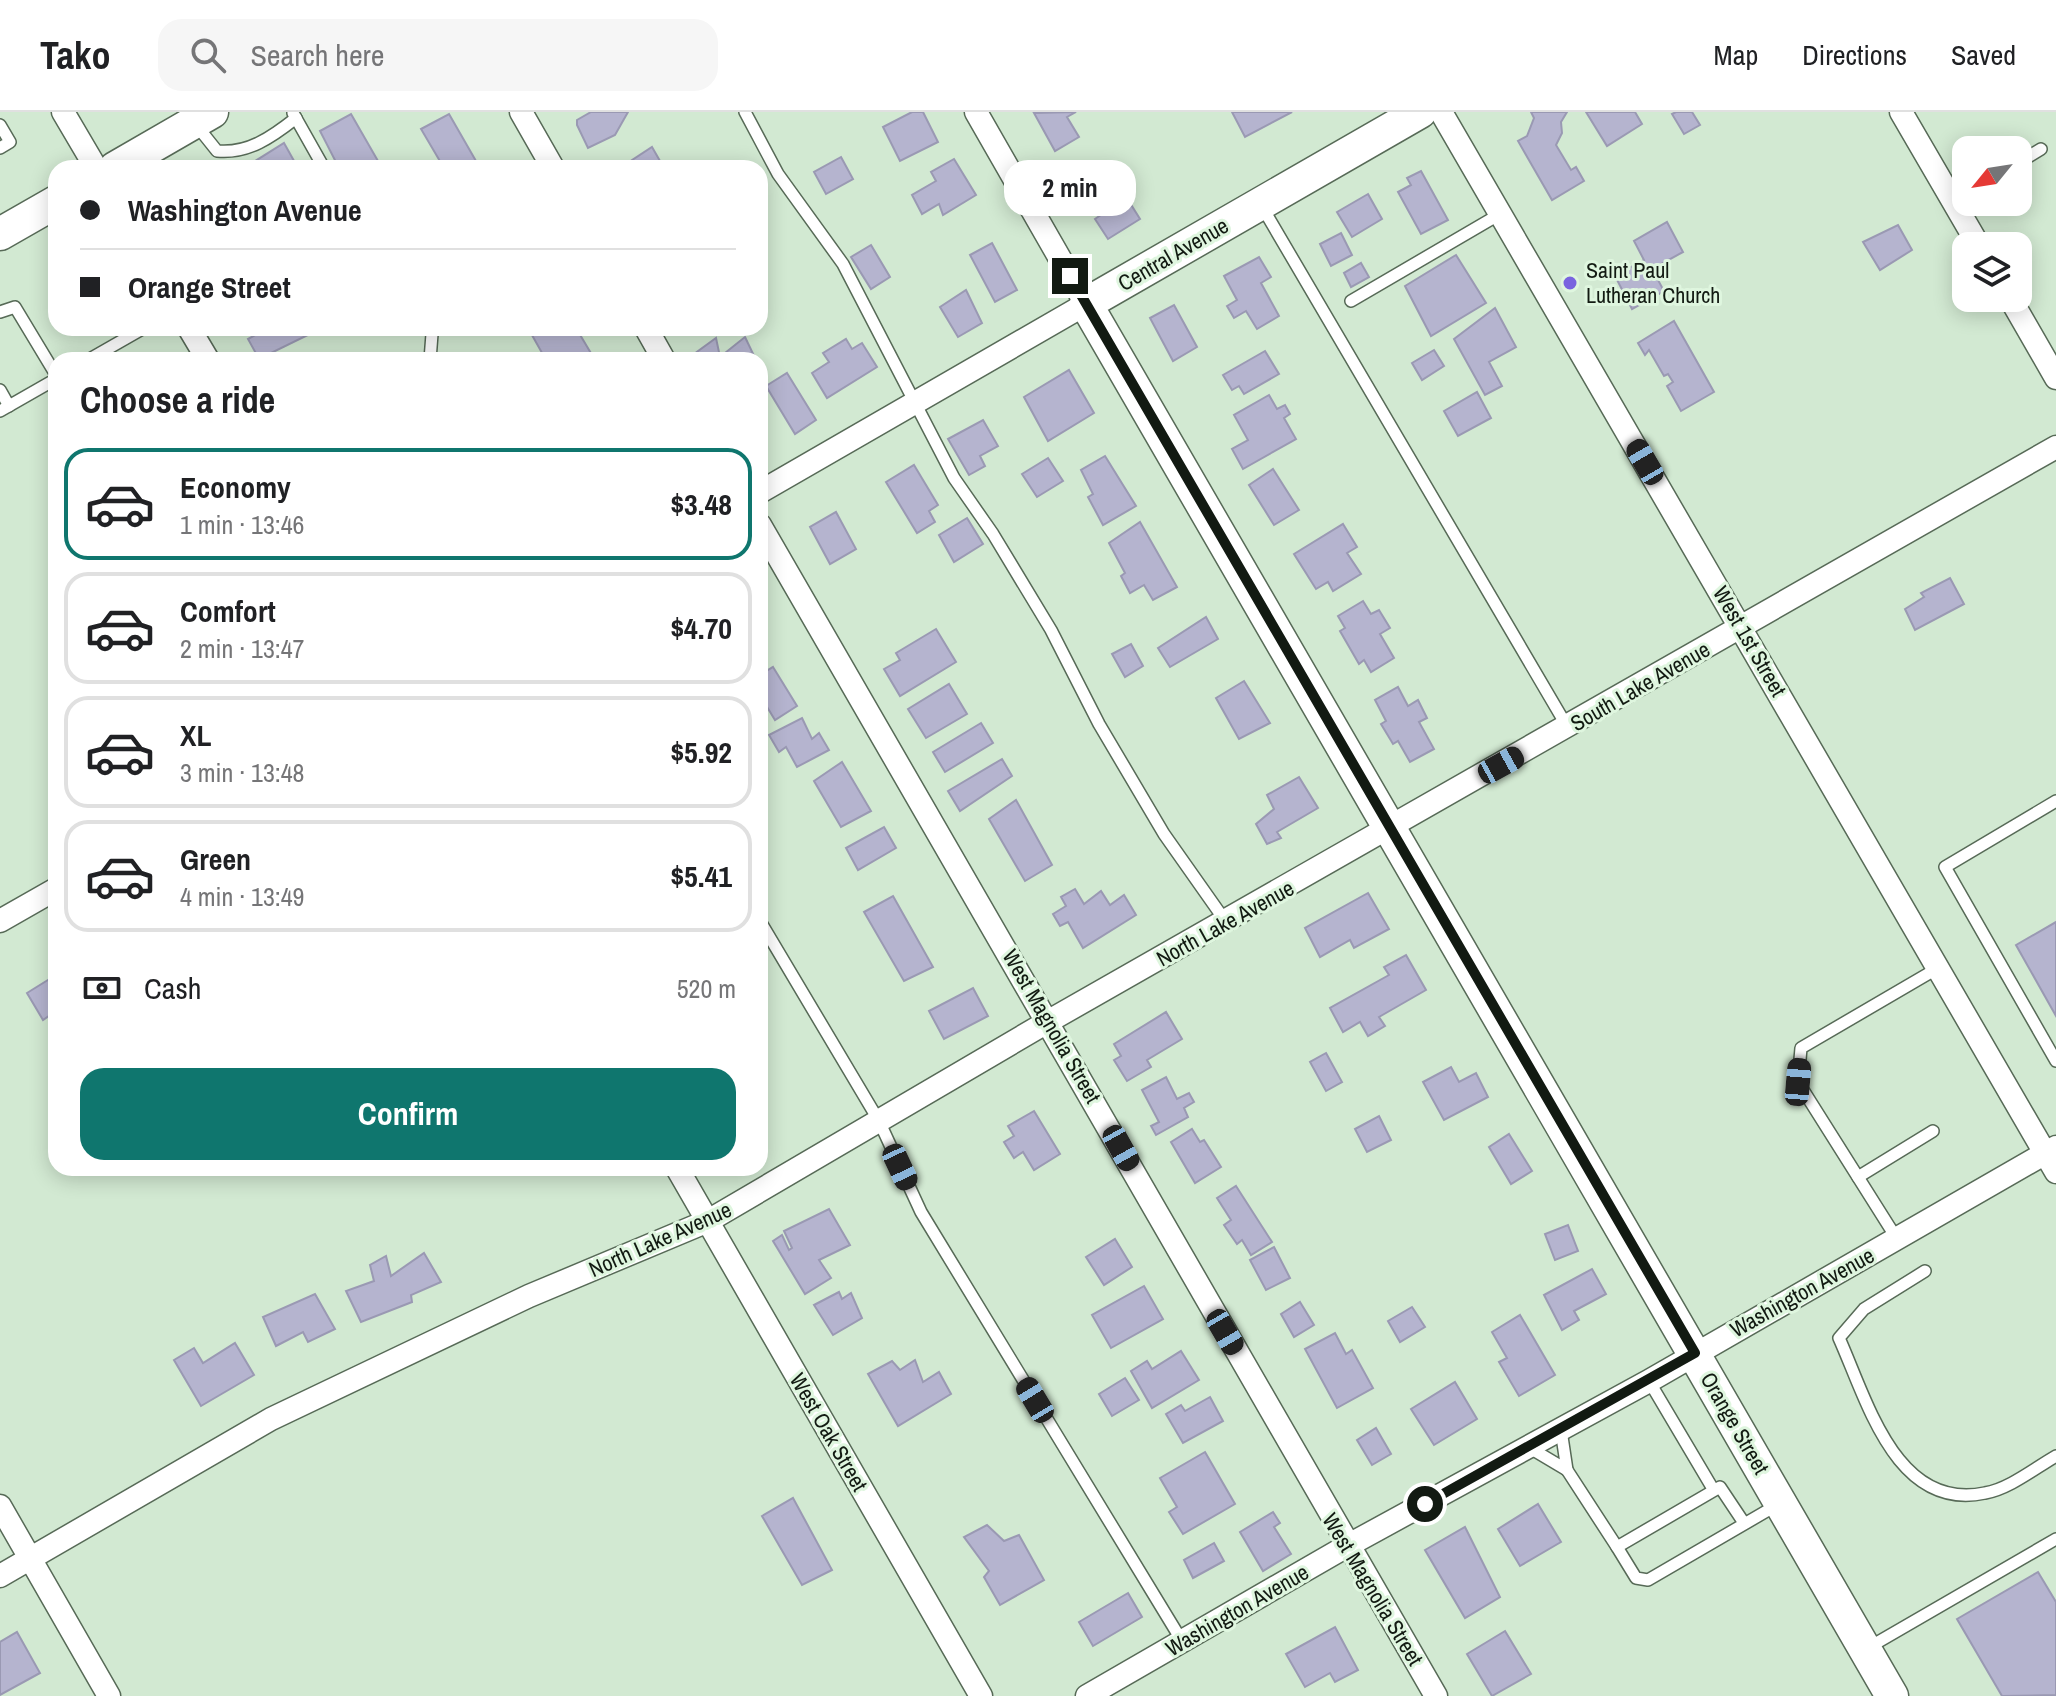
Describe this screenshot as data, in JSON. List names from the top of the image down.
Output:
{
  "streets": {
    "street": [
      "Central Avenue",
      "West 1st Street",
      "South Lake Avenue",
      "North Lake Avenue",
      "West Magnolia Street",
      "Washington Avenue",
      "Orange Street",
      "West Oak Street"
    ]
  },
  "crossings": [
    ["Central Avenue", "Orange Street"],
    ["West 1st Street", "South Lake Avenue"],
    ["West 1st Street", "Washington Avenue"],
    ["South Lake Avenue", "North Lake Avenue"],
    ["South Lake Avenue", "Orange Street"],
    ["North Lake Avenue", "West Magnolia Street"],
    ["North Lake Avenue", "Orange Street"],
    ["North Lake Avenue", "West Oak Street"],
    ["West Magnolia Street", "Washington Avenue"],
    ["Washington Avenue", "Orange Street"]
  ],
  "places": ["Saint Paul Lutheran Church"],
  "north": "bottom left",
  "page": {
    "header": "Tako",
    "search": "Search here",
    "nav": ["Map", "Directions", "Saved"],
    "bubble": "2 min",
    "banner": ["Washington Avenue", "Orange Street"],
    "heading": "Choose a ride",
    "list": [
      {
        "name": "Economy",
        "note": "1 min · 13:46",
        "value": "$3.48"
      },
      {
        "name": "Comfort",
        "note": "2 min · 13:47",
        "value": "$4.70"
      },
      {
        "name": "XL",
        "note": "3 min · 13:48",
        "value": "$5.92"
      },
      {
        "name": "Green",
        "note": "4 min · 13:49",
        "value": "$5.41"
      }
    ],
    "pay": ["Cash", "520 m"],
    "buttons": "Confirm"
  }
}
